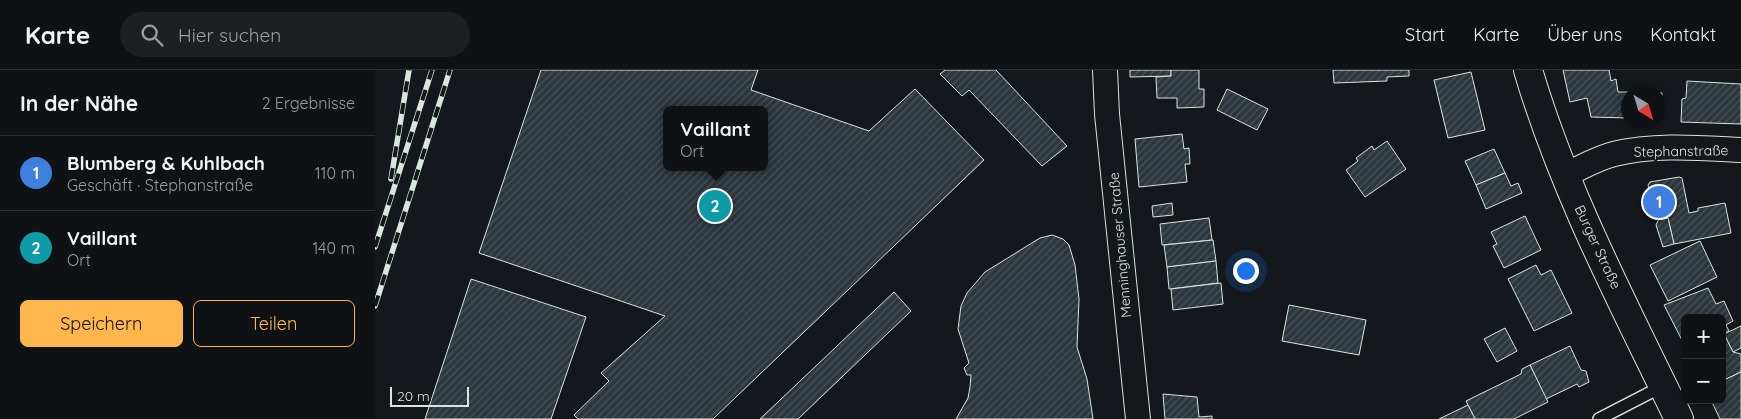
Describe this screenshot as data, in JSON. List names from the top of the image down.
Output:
{
  "streets": {
    "main road": ["Burger Straße"],
    "street": ["Stephanstraße", "Menninghauser Straße"]
  },
  "crossings": [
    ["Stephanstraße", "Burger Straße"]
  ],
  "scale_bar": "20 m",
  "north": "bottom right",
  "page": {
    "header": "Karte",
    "search": "Hier suchen",
    "nav": [
      "Start",
      "Karte",
      "Über uns",
      "Kontakt"
    ],
    "heading": ["In der Nähe", "2 Ergebnisse"],
    "popup": ["Vaillant", "Ort"],
    "list": [
      {
        "mark": "1",
        "name": "Blumberg & Kuhlbach",
        "note": "Geschäft · Stephanstraße",
        "value": "110 m"
      },
      {
        "mark": "2",
        "name": "Vaillant",
        "note": "Ort",
        "value": "140 m"
      }
    ],
    "pins": ["1", "2"],
    "buttons": ["Speichern", "Teilen"],
    "map_buttons": ["+", "−"],
    "scale": "20 m"
  }
}
